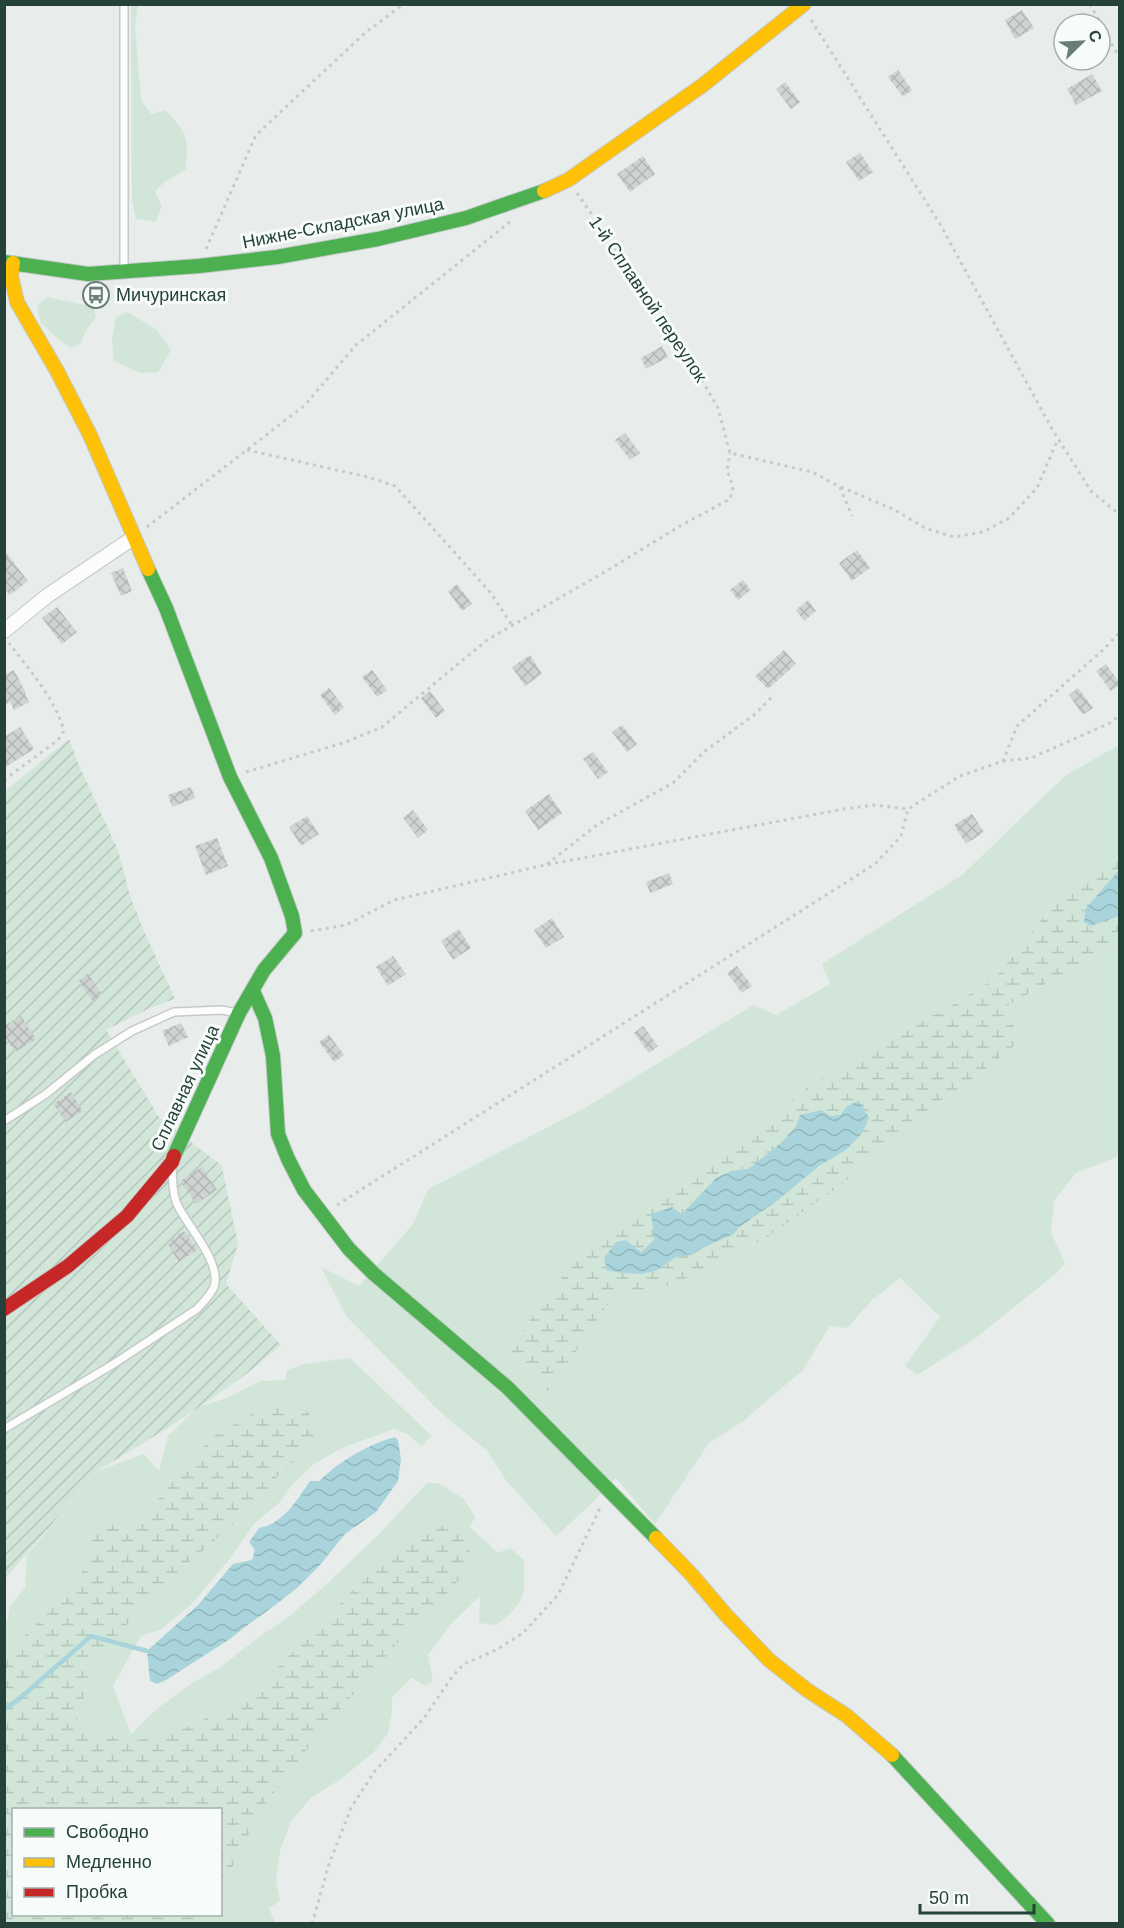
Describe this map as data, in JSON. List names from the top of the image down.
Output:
{
  "streets": {
    "street": ["Нижне-Складская улица", "Сплавная улица"],
    "path": ["1-й Сплавной переулок"]
  },
  "crossings": [
    ["Нижне-Складская улица", "1-й Сплавной переулок"]
  ],
  "places": {
    "bus stop": ["Мичуринская"]
  },
  "legend": ["Свободно", "Медленно", "Пробка"],
  "scale_bar": "50 m",
  "north": "top right"
}
